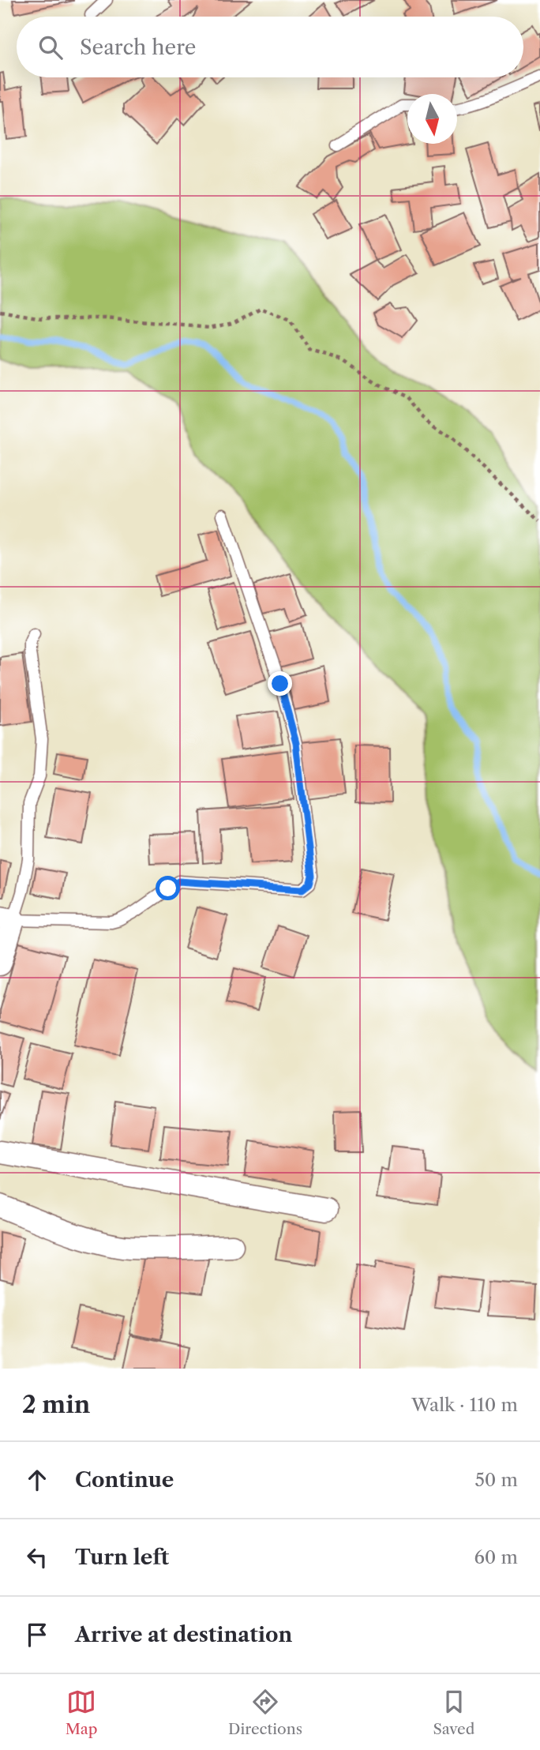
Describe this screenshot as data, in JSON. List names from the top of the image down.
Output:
{
  "north": "bottom",
  "page": {
    "search": "Search here",
    "heading": ["2 min", "Walk · 110 m"],
    "list": [
      ["Continue", "50 m"],
      ["Turn left", "60 m"],
      "Arrive at destination"
    ],
    "nav": ["Map", "Directions", "Saved"]
  }
}
